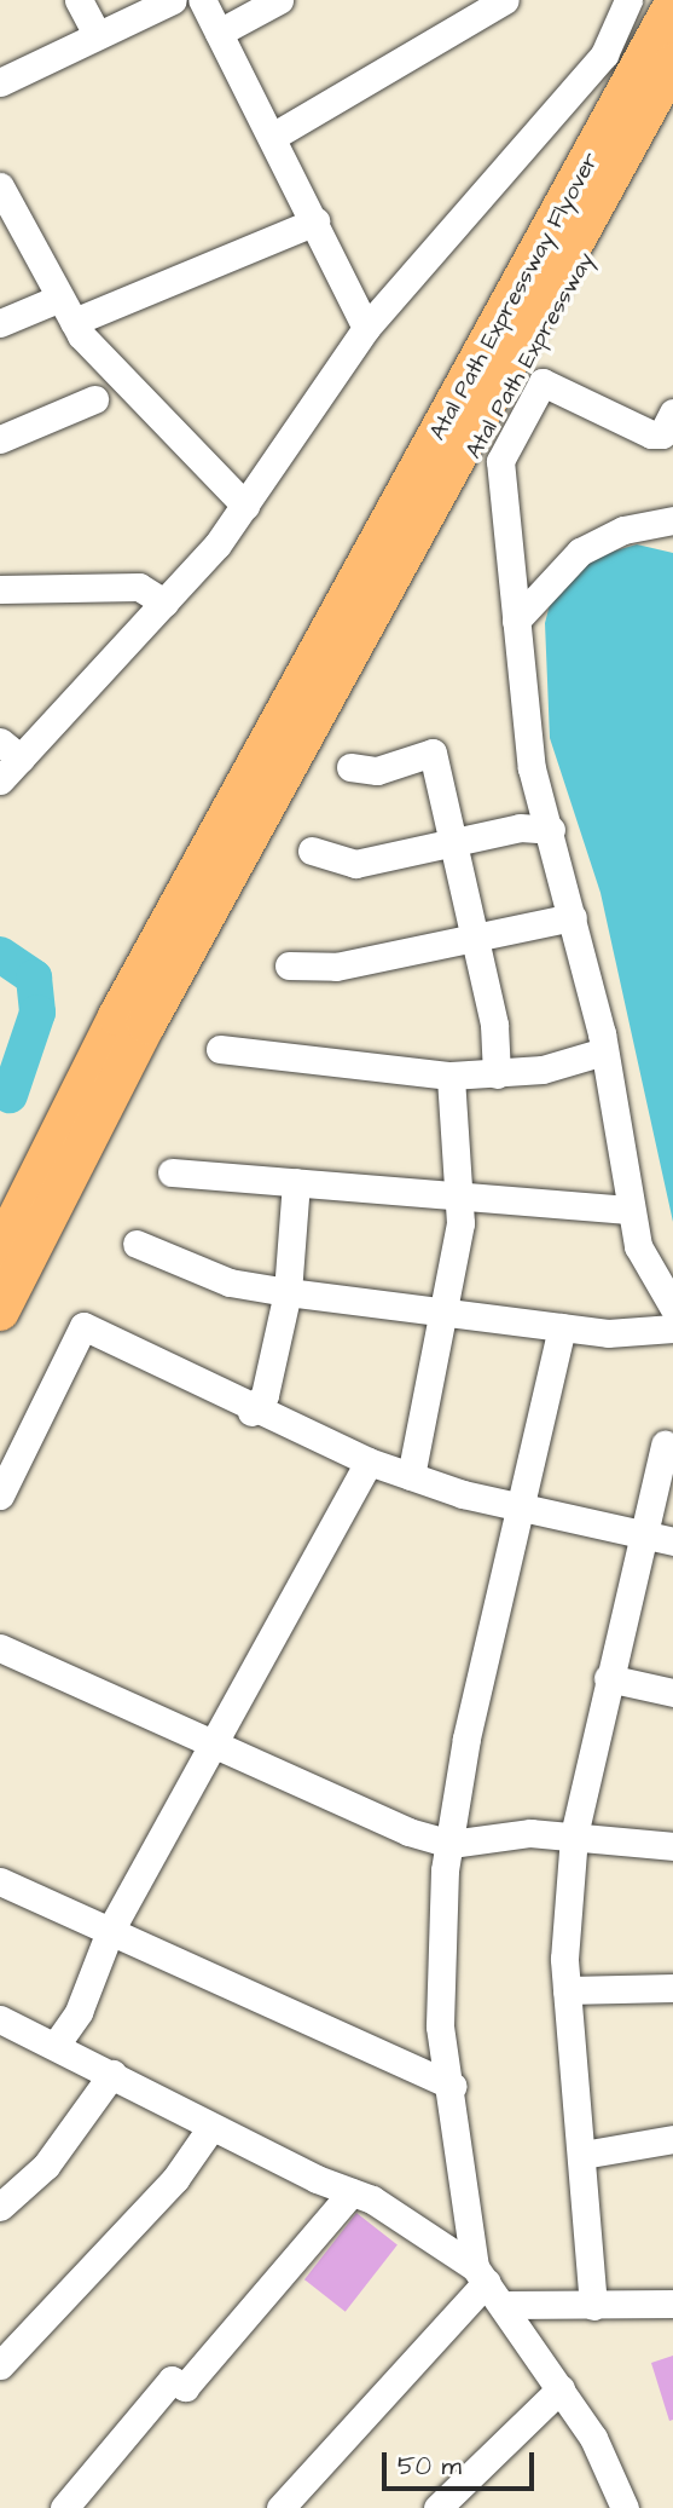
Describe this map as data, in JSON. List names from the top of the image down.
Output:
{
  "streets": {
    "highway": ["Atal Path Expressway Flyover"],
    "street": ["Atal Path Expressway"]
  },
  "crossings": [
    ["Atal Path Expressway Flyover", "Atal Path Expressway"]
  ],
  "scale_bar": "50 m"
}
